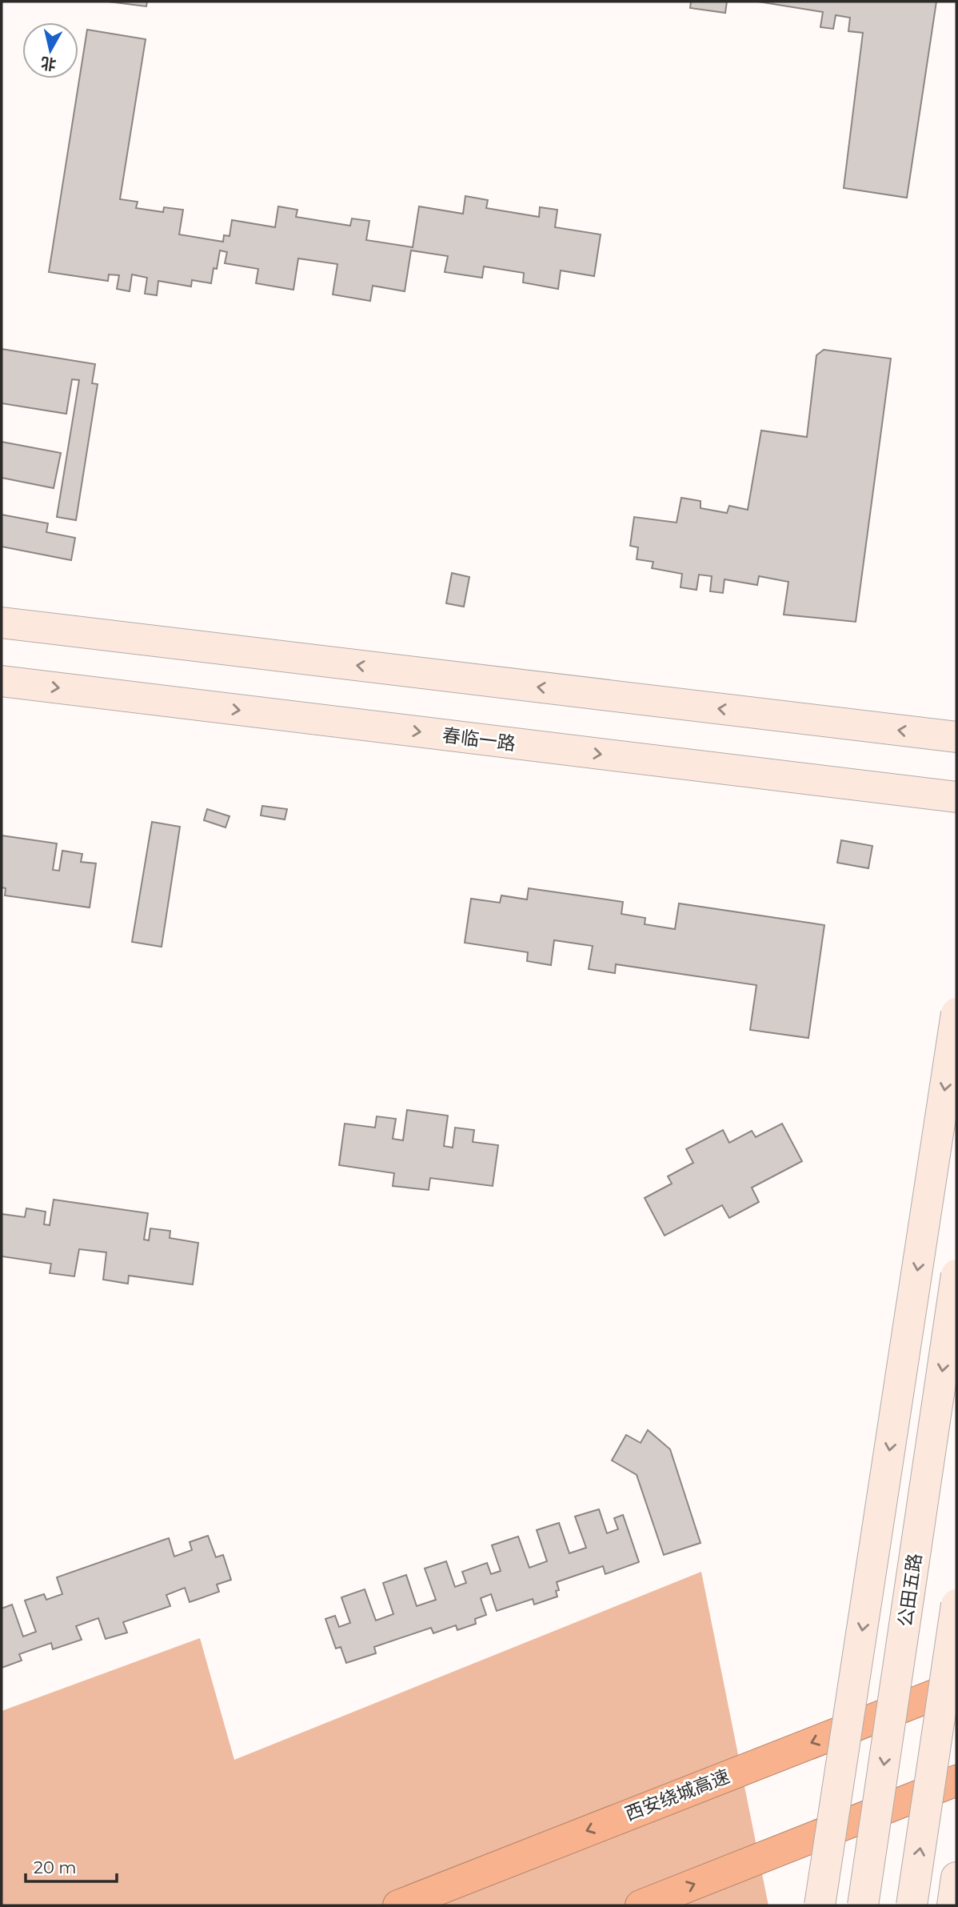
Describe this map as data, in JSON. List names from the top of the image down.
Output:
{
  "streets": {
    "highway": ["西安绕城高速"],
    "main road": ["春临一路", "公田五路"]
  },
  "scale_bar": "20 m",
  "north": "bottom"
}
